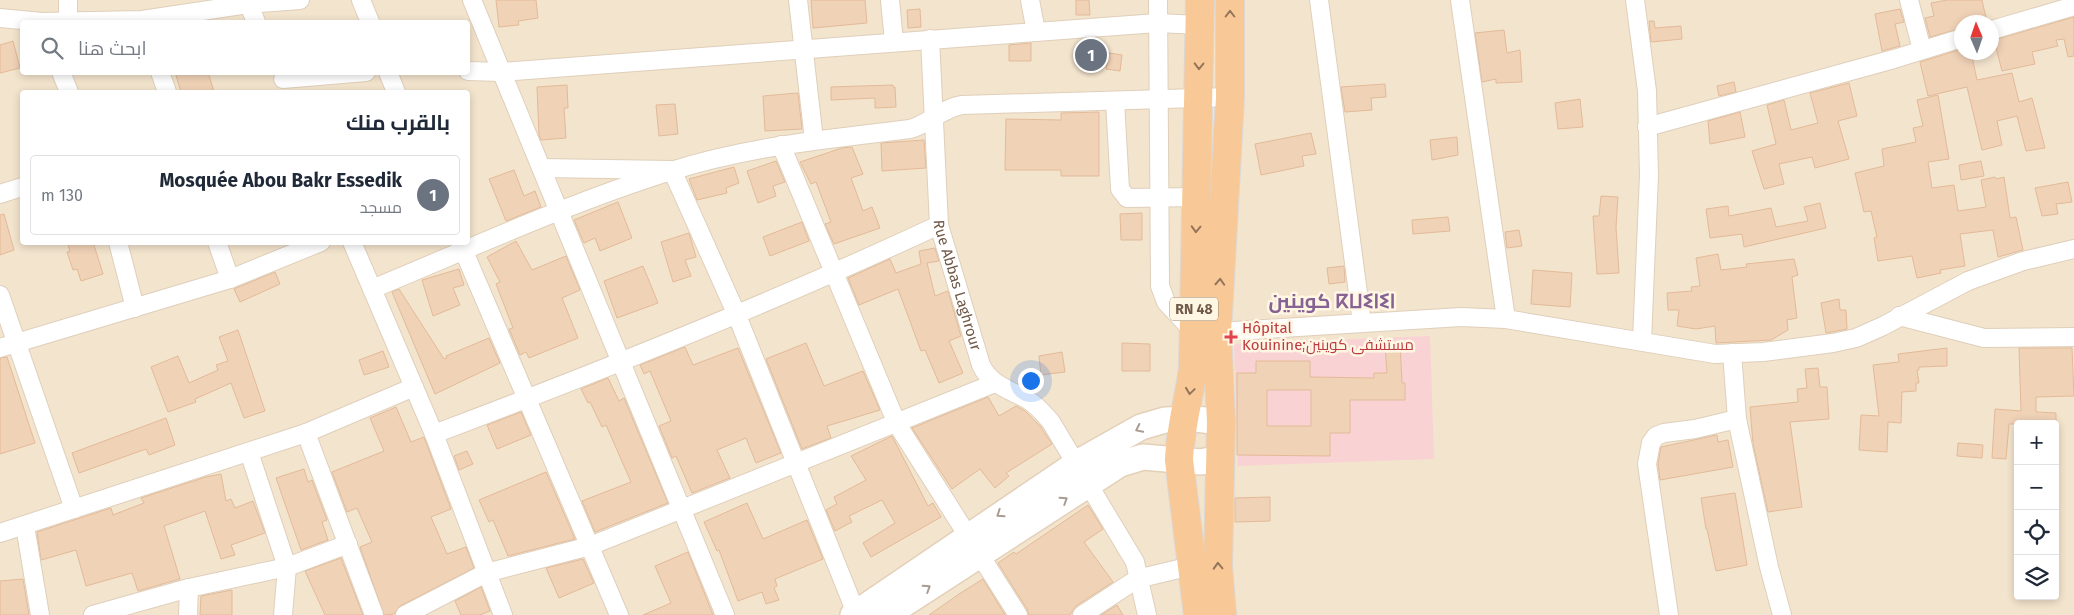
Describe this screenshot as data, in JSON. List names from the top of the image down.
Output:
{
  "streets": {
    "highway": ["RN 48"],
    "street": ["Rue Abbas Laghrour"]
  },
  "districts": ["كوينين ⴽⵡⵉⵏⵉⵏ"],
  "places": {
    "health": ["Hôpital Kouinine;مستشفى كوينين"]
  },
  "north": "top",
  "page": {
    "search": "ابحث هنا",
    "pins": "1",
    "heading": "بالقرب منك",
    "list": [
      {
        "mark": "1",
        "name": "Mosquée Abou Bakr Essedik",
        "note": "مسجد",
        "value": "130 m"
      }
    ],
    "map_buttons": ["+", "−"]
  }
}
